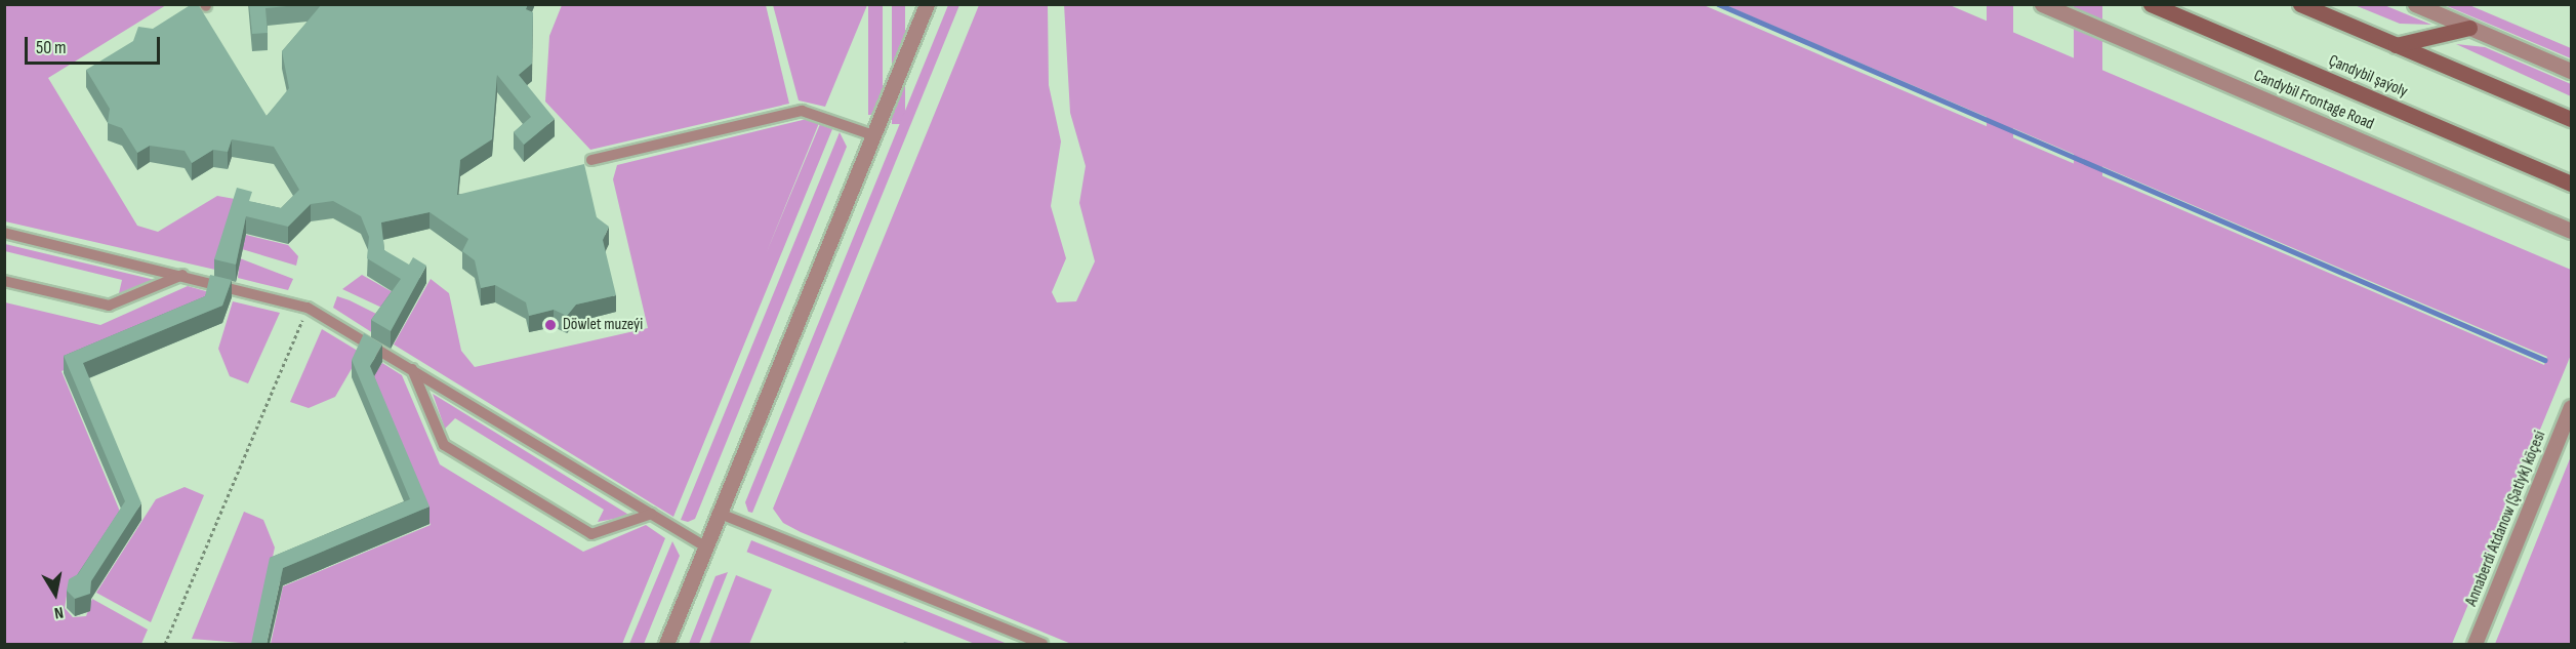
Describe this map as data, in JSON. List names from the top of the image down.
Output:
{
  "streets": {
    "main road": ["Çandybil şaýoly"],
    "street": ["Candybil Frontage Road", "Annaberdi Atdanow (Şatlyk) köçesi"]
  },
  "places": ["Döwlet muzeýi"],
  "scale_bar": "50 m",
  "north": "bottom"
}
